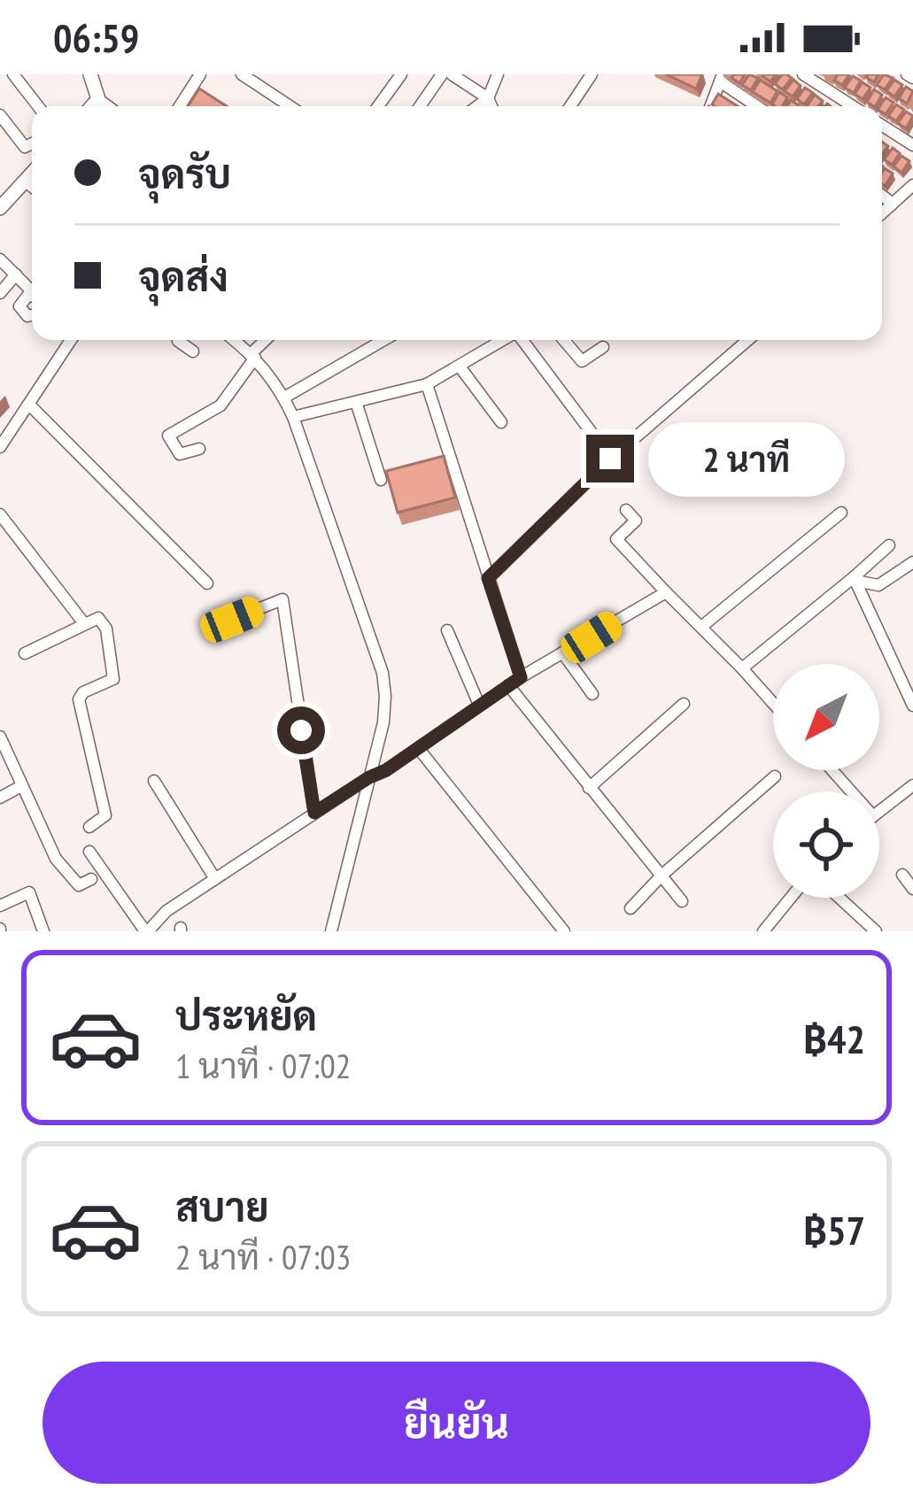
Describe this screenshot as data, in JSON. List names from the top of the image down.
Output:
{
  "north": "bottom left",
  "page": {
    "status": "06:59",
    "banner": ["จุดรับ", "จุดส่ง"],
    "bubble": "2 นาที",
    "list": [
      {
        "name": "ประหยัด",
        "note": "1 นาที · 07:02",
        "value": "฿42"
      },
      {
        "name": "สบาย",
        "note": "2 นาที · 07:03",
        "value": "฿57"
      }
    ],
    "buttons": "ยืนยัน"
  }
}
